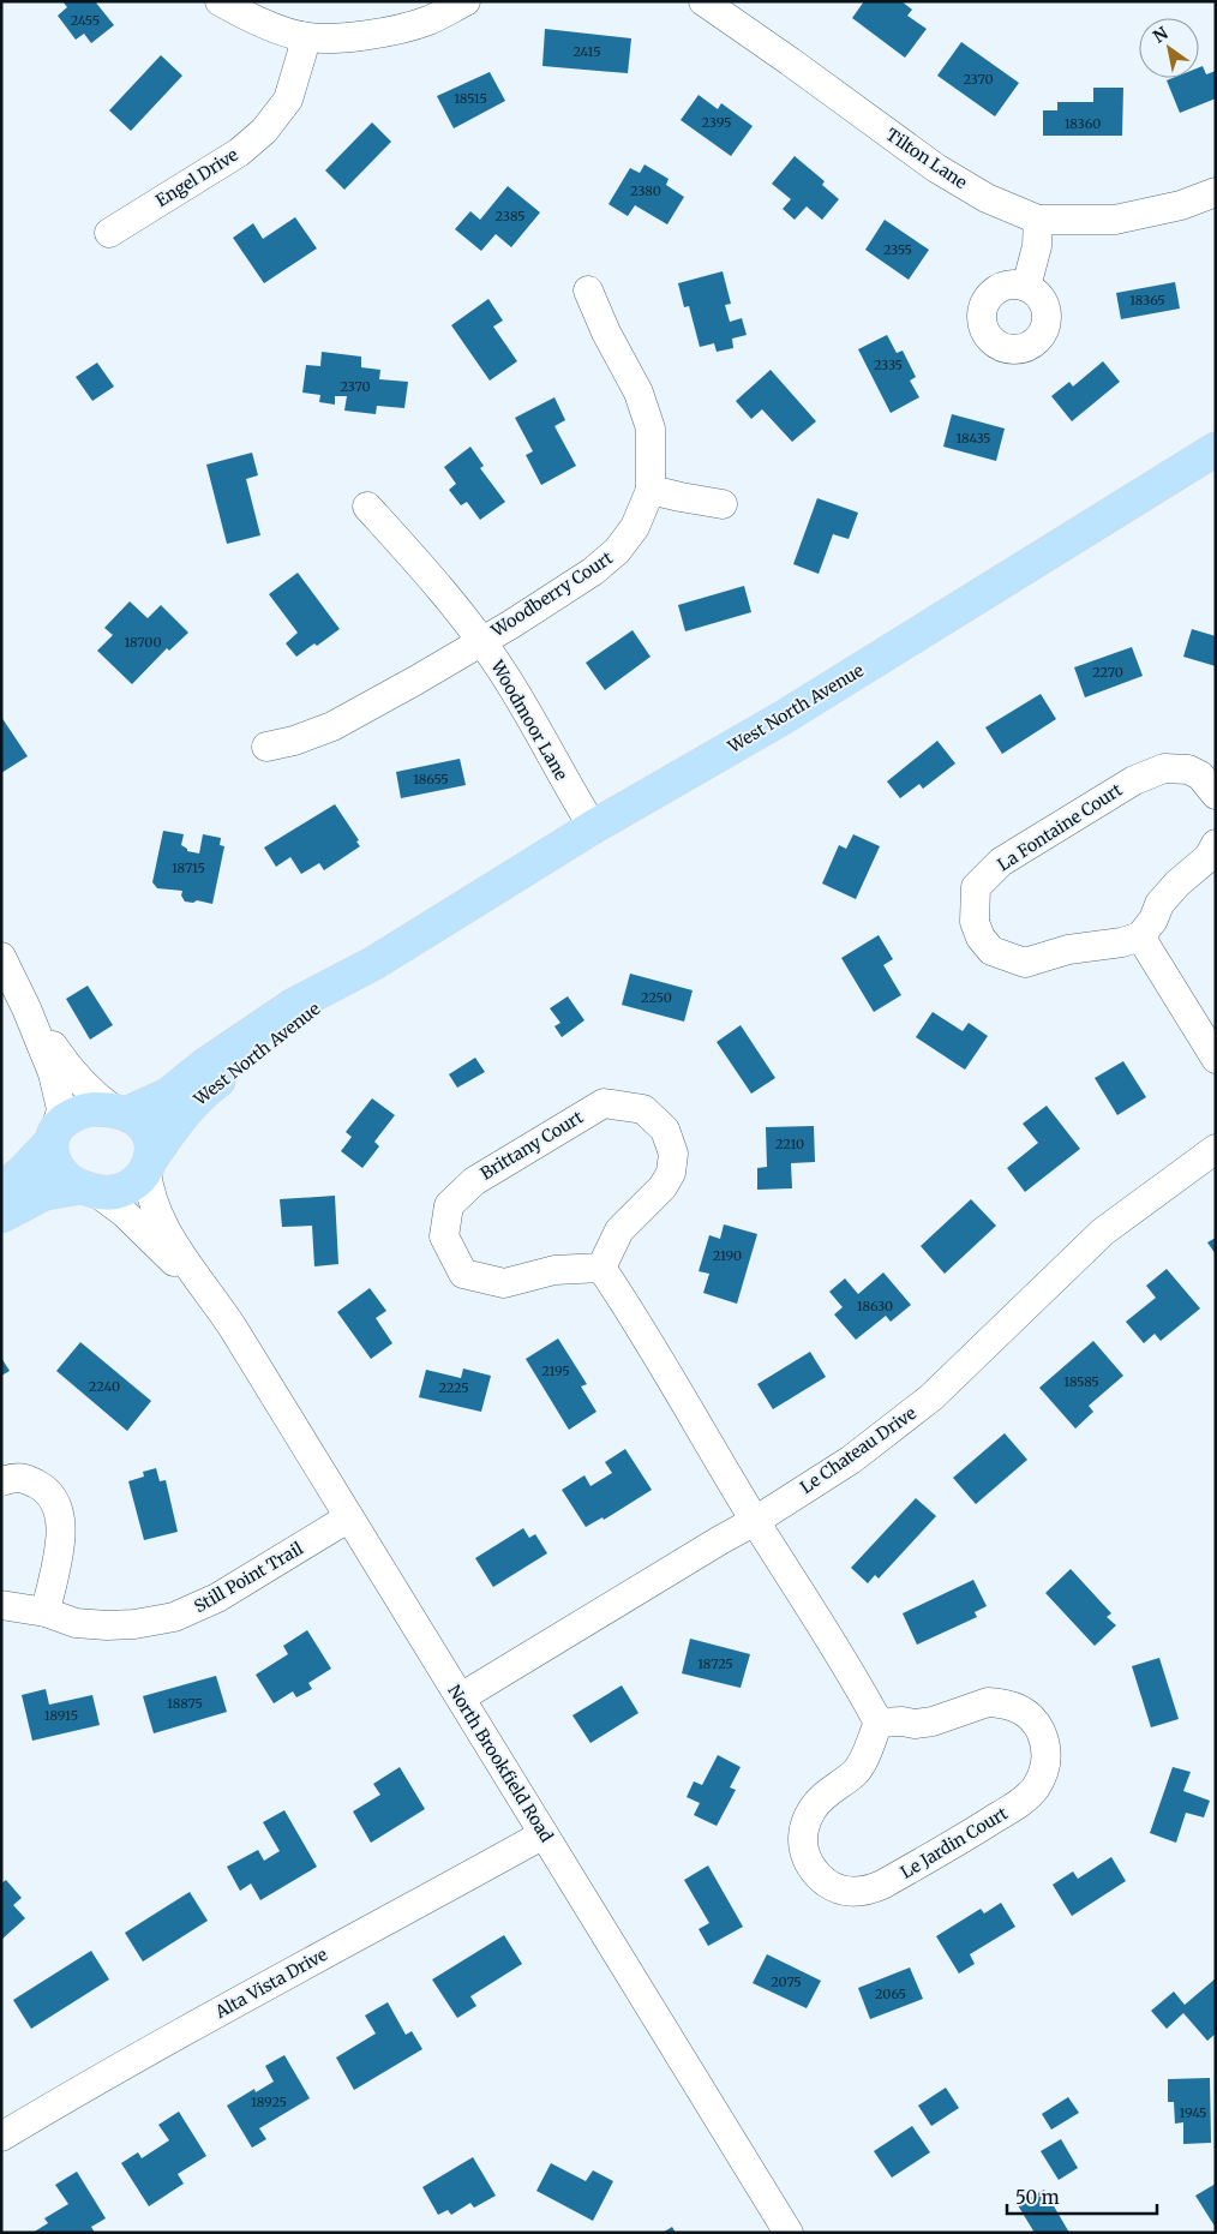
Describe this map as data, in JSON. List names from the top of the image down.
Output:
{
  "streets": {
    "main road": ["West North Avenue"],
    "street": [
      "Tilton Lane",
      "Engel Drive",
      "Woodberry Court",
      "Woodmoor Lane",
      "La Fontaine Court",
      "Brittany Court",
      "Le Chateau Drive",
      "Still Point Trail",
      "North Brookfield Road",
      "Le Jardin Court",
      "Alta Vista Drive"
    ]
  },
  "crossings": [
    ["Woodberry Court", "Woodmoor Lane"],
    ["West North Avenue", "Woodmoor Lane"],
    ["West North Avenue", "North Brookfield Road"],
    ["Le Chateau Drive", "North Brookfield Road"],
    ["Still Point Trail", "North Brookfield Road"],
    ["North Brookfield Road", "Alta Vista Drive"]
  ],
  "house_numbers": [
    "2455",
    "2415",
    "2370",
    "18515",
    "2395",
    "18360",
    "2380",
    "2385",
    "2355",
    "18365",
    "2335",
    "2370",
    "18435",
    "18700",
    "2270",
    "18655",
    "18715",
    "2250",
    "2210",
    "2190",
    "18630",
    "2195",
    "18585",
    "2240",
    "2225",
    "18725",
    "18875",
    "18915",
    "2075",
    "2065",
    "18925",
    "1945"
  ],
  "scale_bar": "50 m",
  "north": "top left"
}
